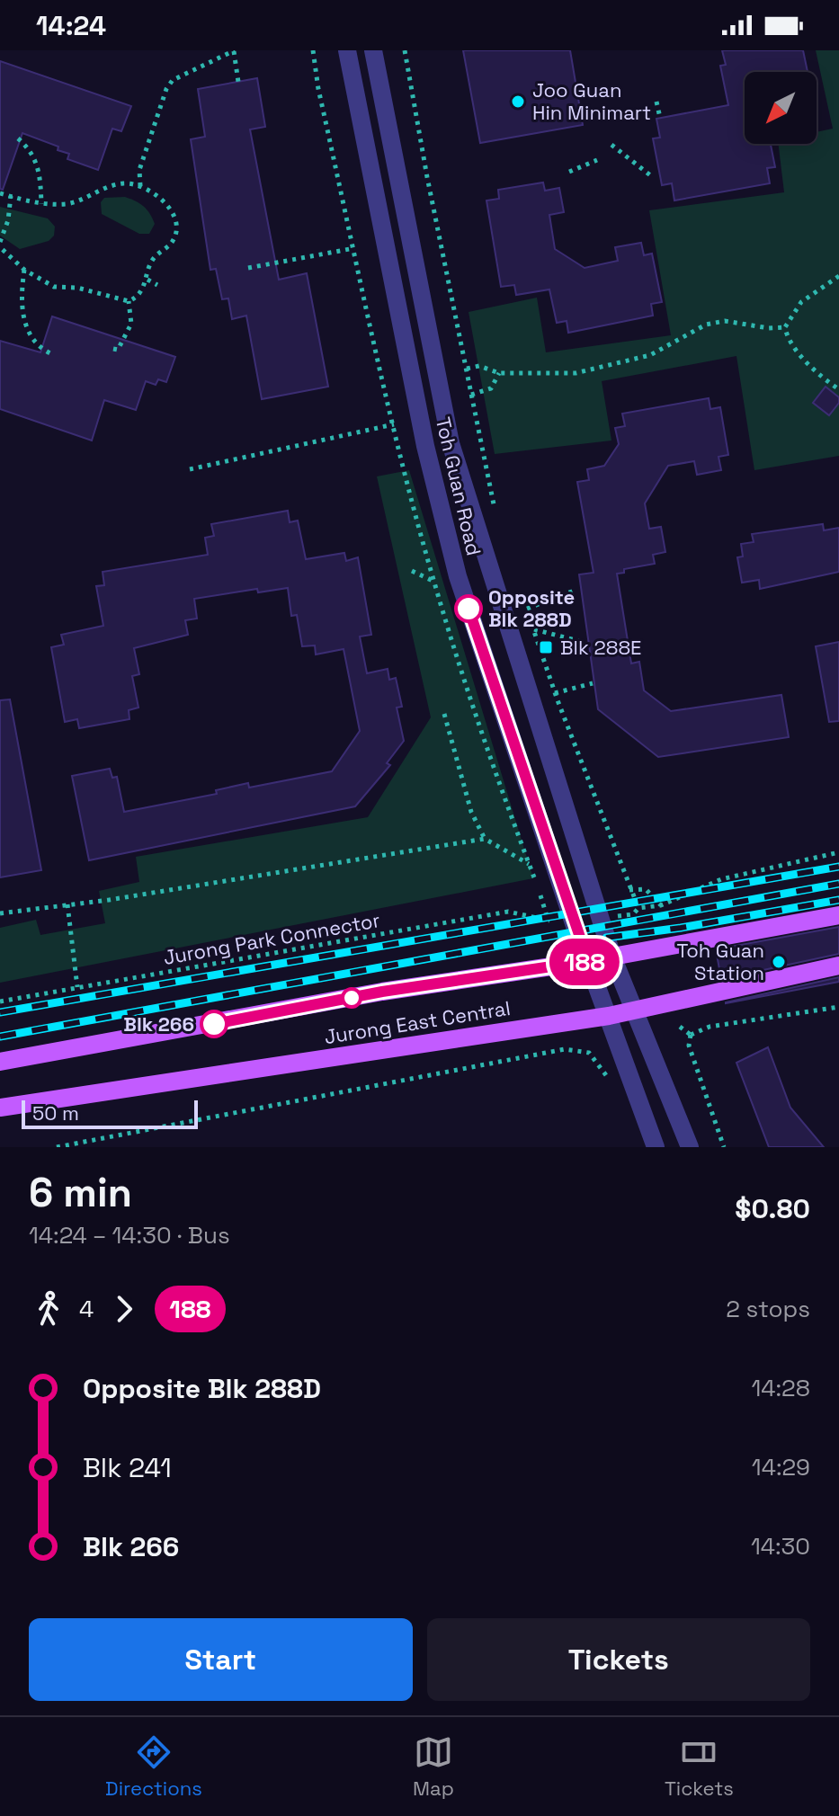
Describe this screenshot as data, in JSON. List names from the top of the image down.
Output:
{
  "streets": {
    "main road": ["Jurong East Central"],
    "street": ["Toh Guan Road"],
    "path": ["Jurong Park Connector"]
  },
  "crossings": [
    ["Toh Guan Road", "Jurong East Central"]
  ],
  "places": {
    "other": [
      "Joo Guan Hin Minimart",
      "Opposite Blk 288D",
      "Toh Guan Station",
      "Blk 266"
    ],
    "transit": ["Blk 288E"]
  },
  "lines": ["bus line 188"],
  "scale_bar": "50 m",
  "north": "bottom left",
  "page": {
    "status": "14:24",
    "on_map": "188",
    "scale": "50 m",
    "heading": ["6 min", "14:24 – 14:30 · Bus", "$0.80"],
    "legs": ["4", "188", "2 stops"],
    "list": [
      {
        "name": "Opposite Blk 288D",
        "value": "14:28"
      },
      {
        "name": "Blk 241",
        "value": "14:29"
      },
      {
        "name": "Blk 266",
        "value": "14:30"
      }
    ],
    "buttons": ["Start", "Tickets"],
    "tabs": ["Directions", "Map", "Tickets"]
  }
}
